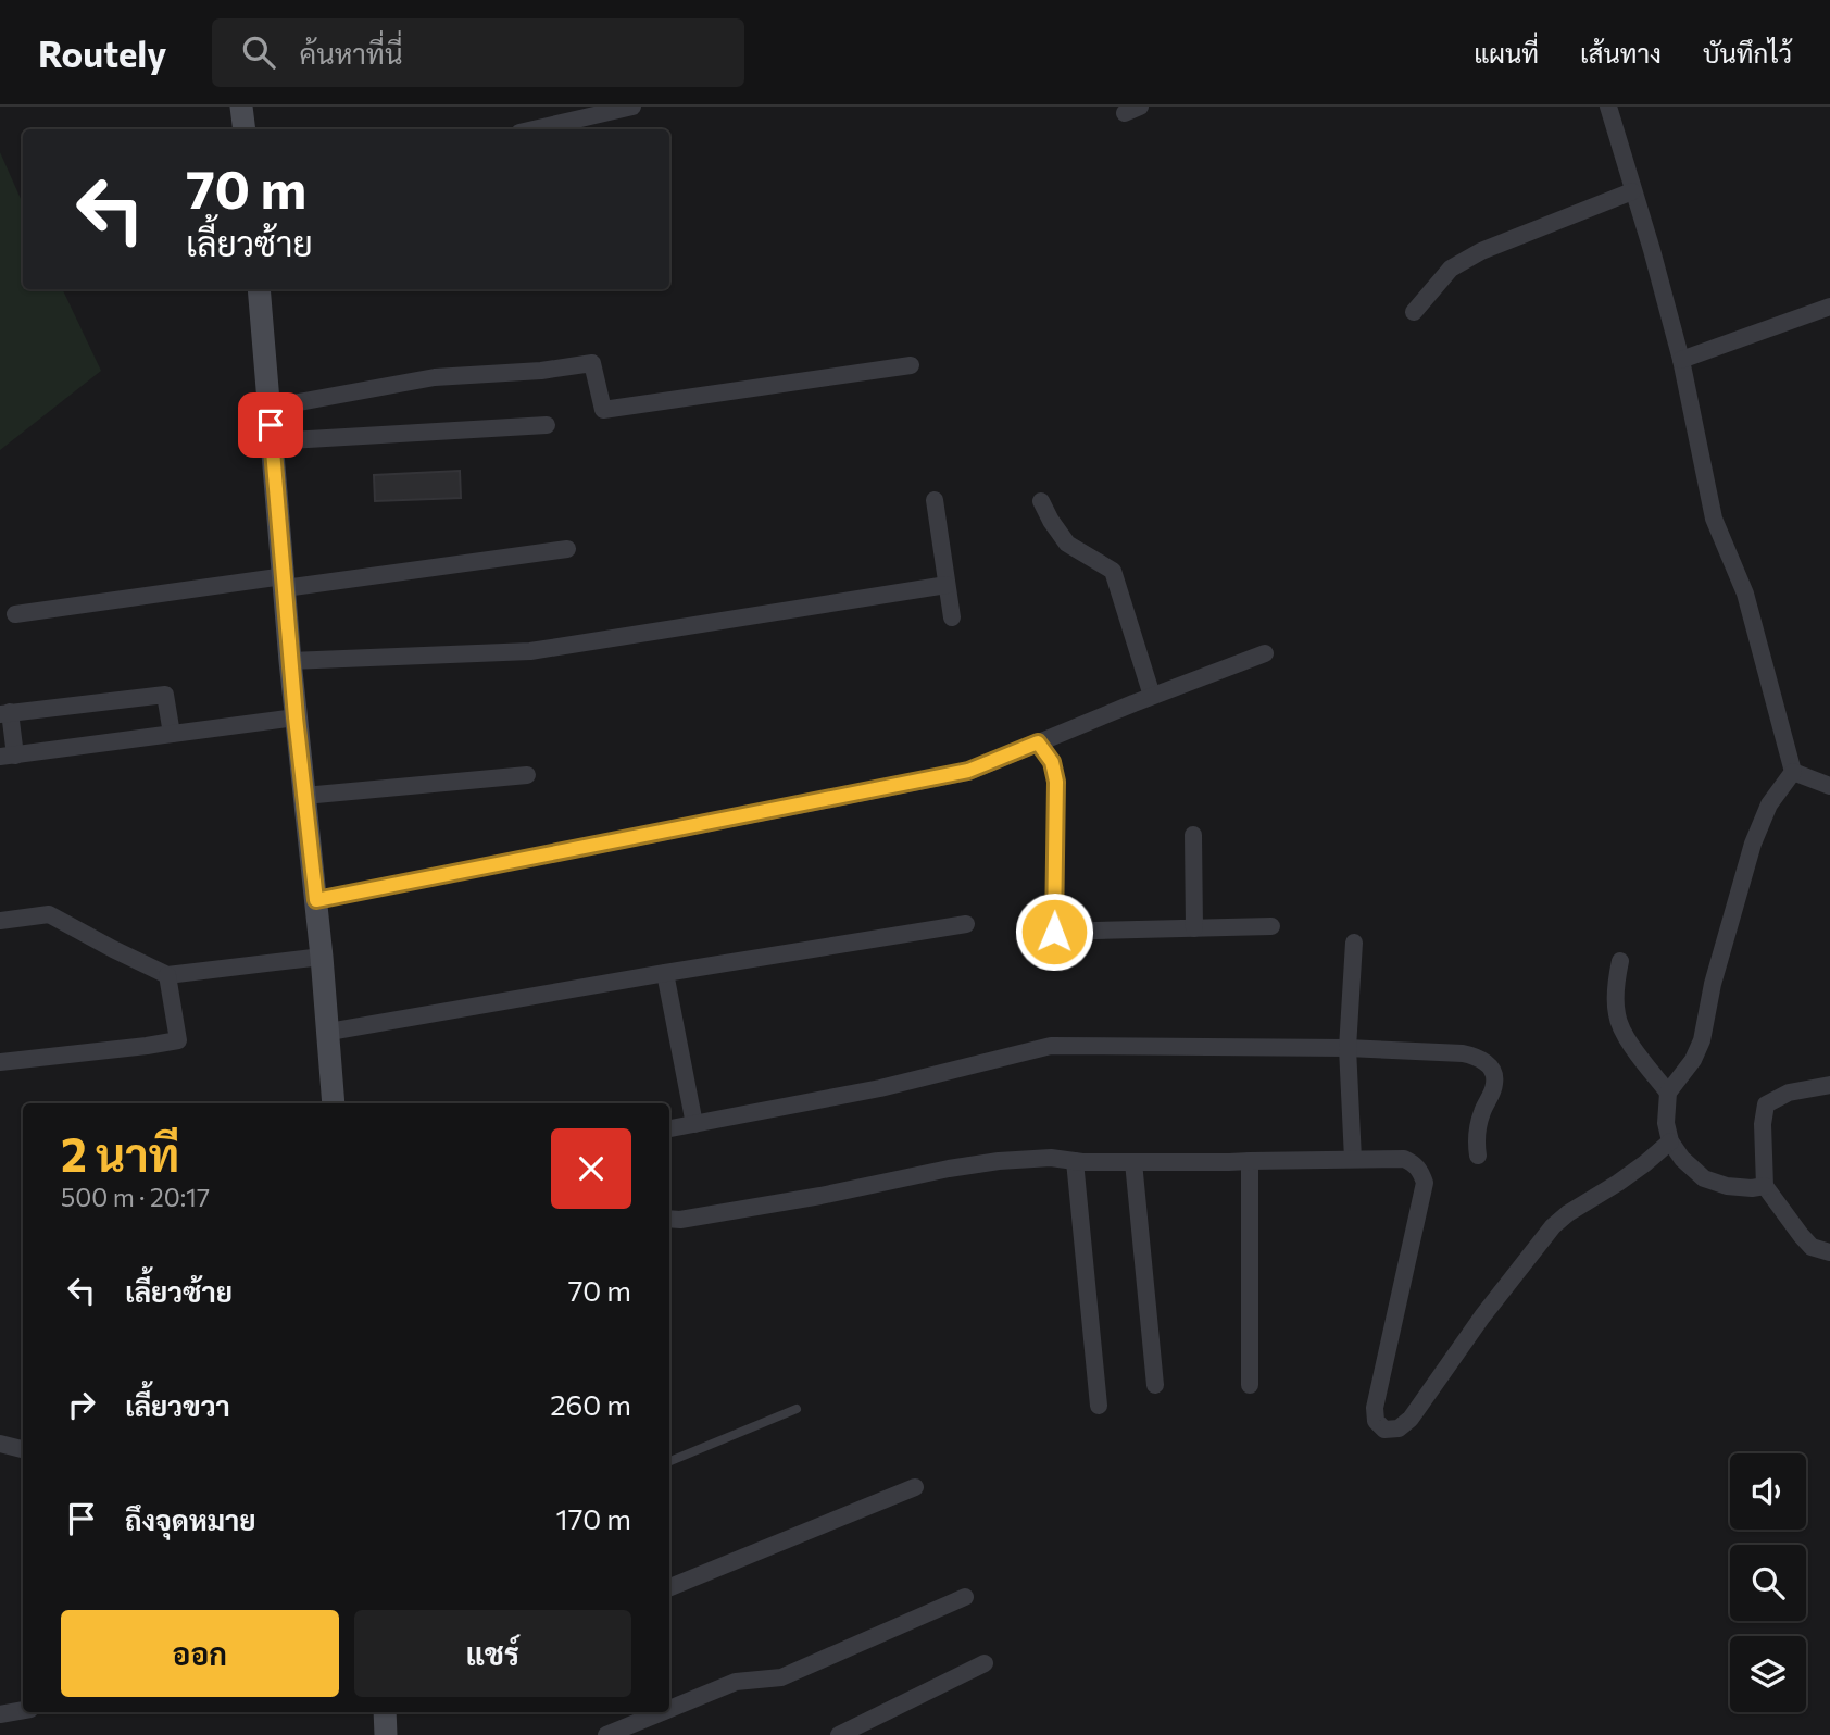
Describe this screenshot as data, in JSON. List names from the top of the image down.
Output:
{
  "page": {
    "header": "Routely",
    "search": "ค้นหาที่นี่",
    "nav": ["แผนที่", "เส้นทาง", "บันทึกไว้"],
    "turn": ["70 m", "เลี้ยวซ้าย"],
    "heading": ["2 นาที", "500 m · 20:17"],
    "list": [
      {
        "name": "เลี้ยวซ้าย",
        "value": "70 m"
      },
      {
        "name": "เลี้ยวขวา",
        "value": "260 m"
      },
      {
        "name": "ถึงจุดหมาย",
        "value": "170 m"
      }
    ],
    "buttons": ["ออก", "แชร์"]
  }
}
